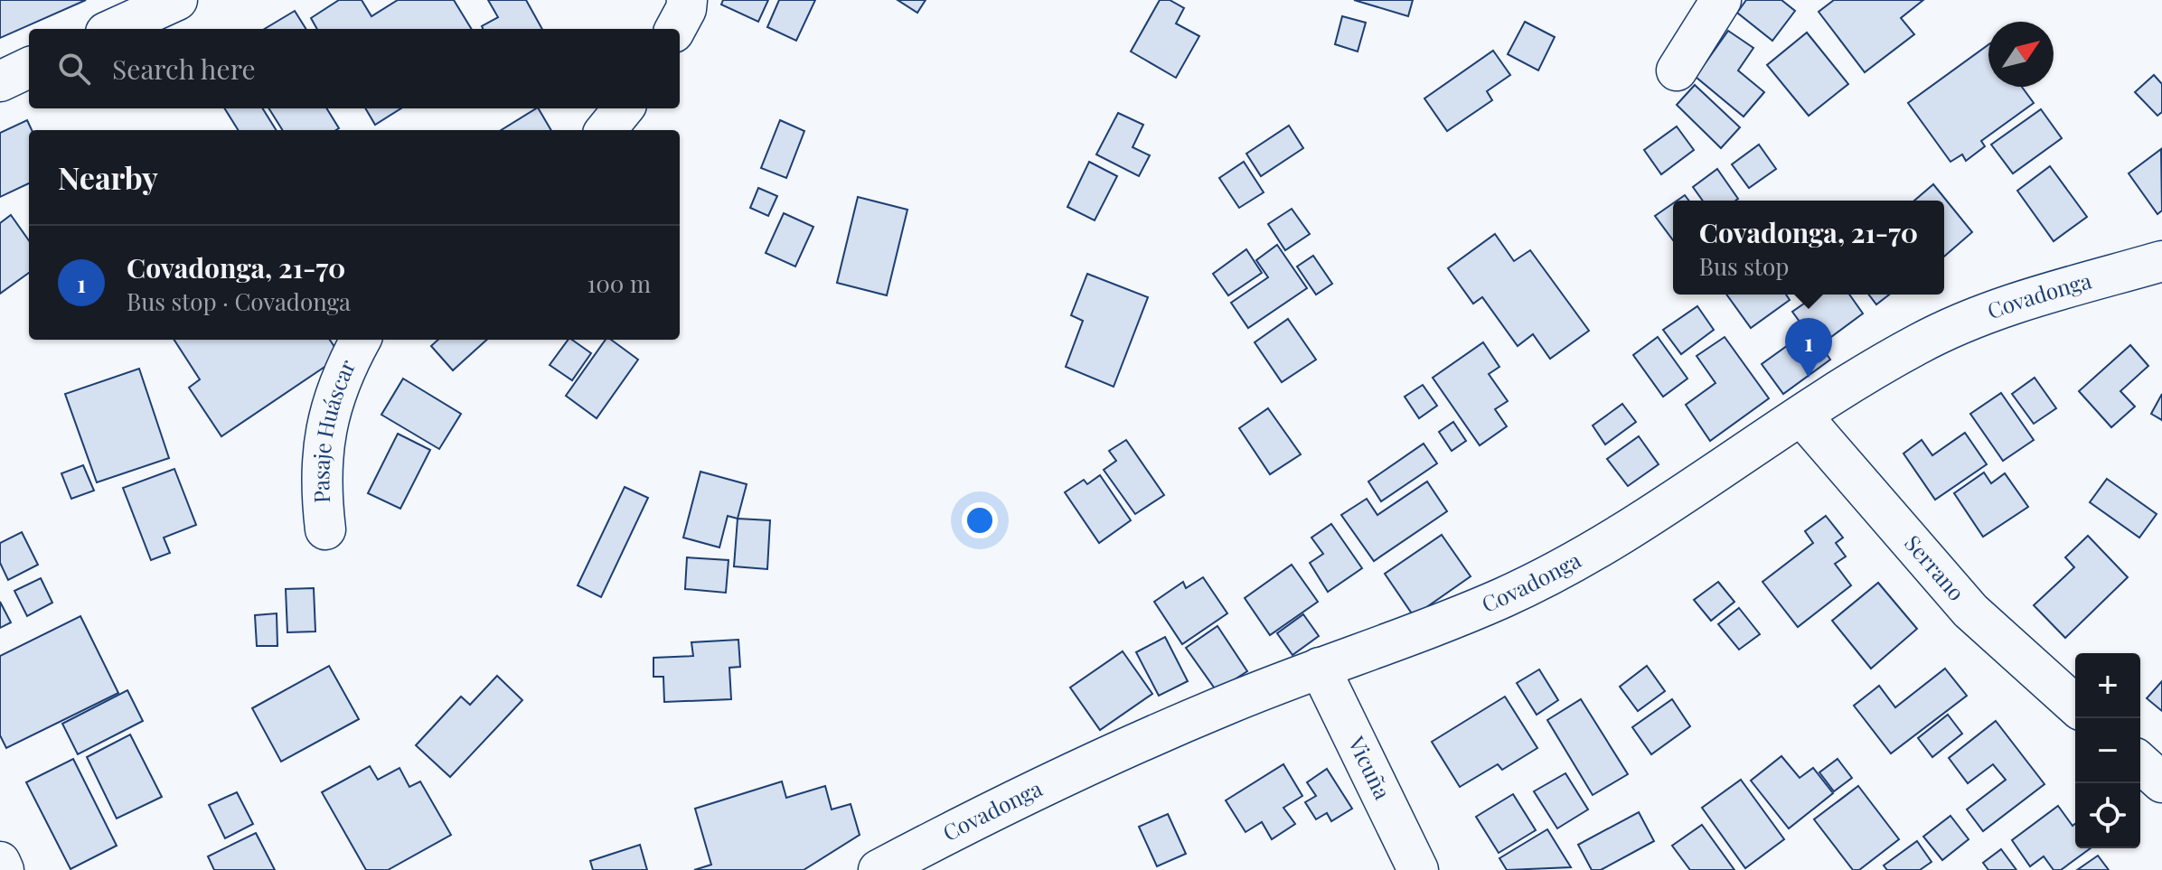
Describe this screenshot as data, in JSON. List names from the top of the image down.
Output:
{
  "streets": {
    "street": [
      "Covadonga",
      "Pasaje Huáscar",
      "Serrano",
      "Vicuña"
    ]
  },
  "crossings": [
    ["Covadonga", "Serrano"],
    ["Covadonga", "Vicuña"]
  ],
  "north": "top right",
  "page": {
    "search": "Search here",
    "heading": "Nearby",
    "popup": ["Covadonga, 21-70", "Bus stop"],
    "list": [
      {
        "mark": "1",
        "name": "Covadonga, 21-70",
        "note": "Bus stop · Covadonga",
        "value": "100 m"
      }
    ],
    "pins": "1",
    "map_buttons": ["+", "−"]
  }
}
